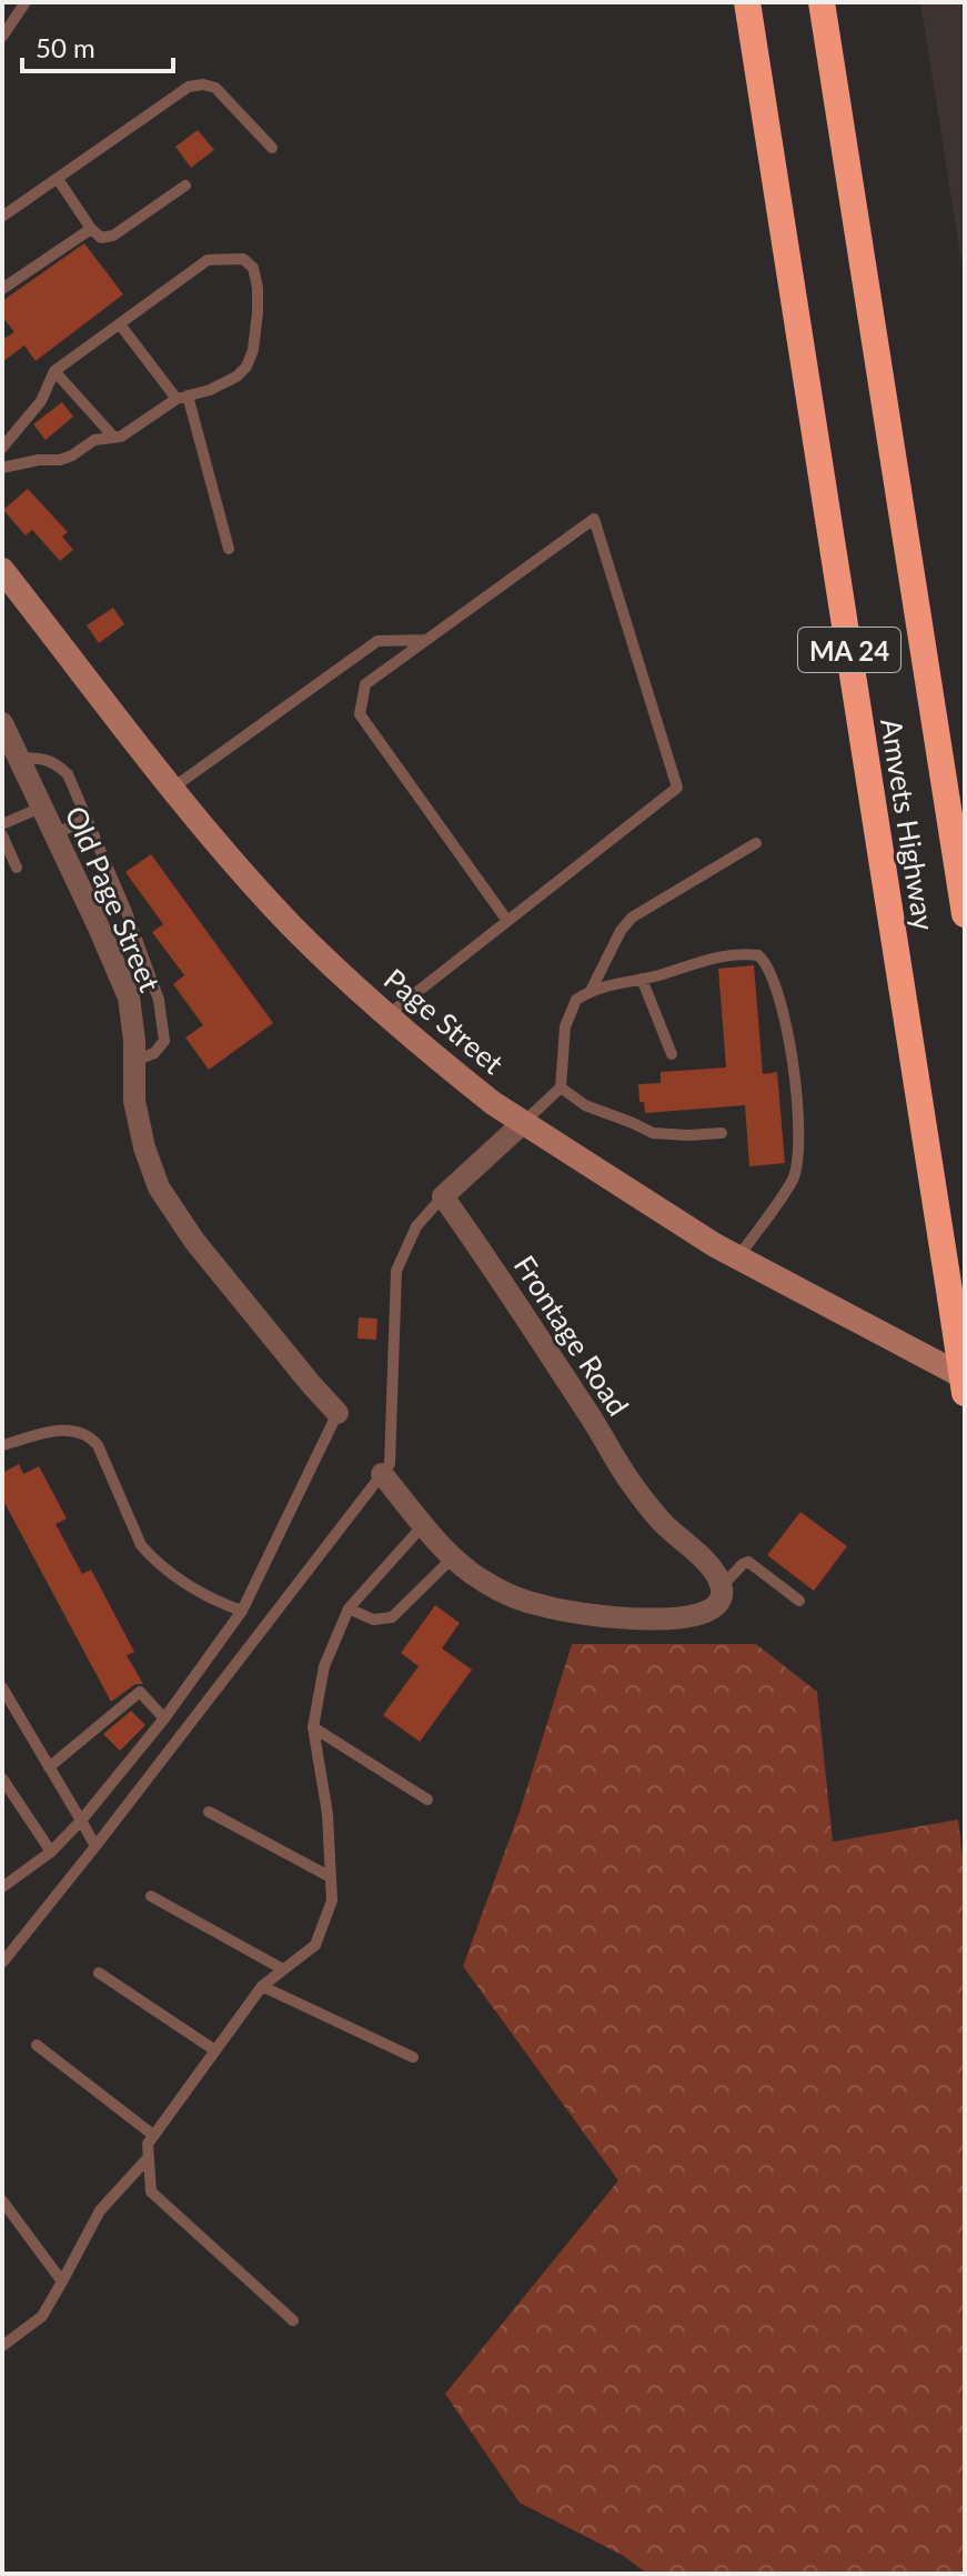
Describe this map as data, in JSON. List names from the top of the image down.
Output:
{
  "streets": {
    "highway": ["MA 24", "Amvets Highway"],
    "main road": ["Page Street"],
    "street": ["Old Page Street", "Frontage Road"]
  },
  "scale_bar": "50 m"
}
